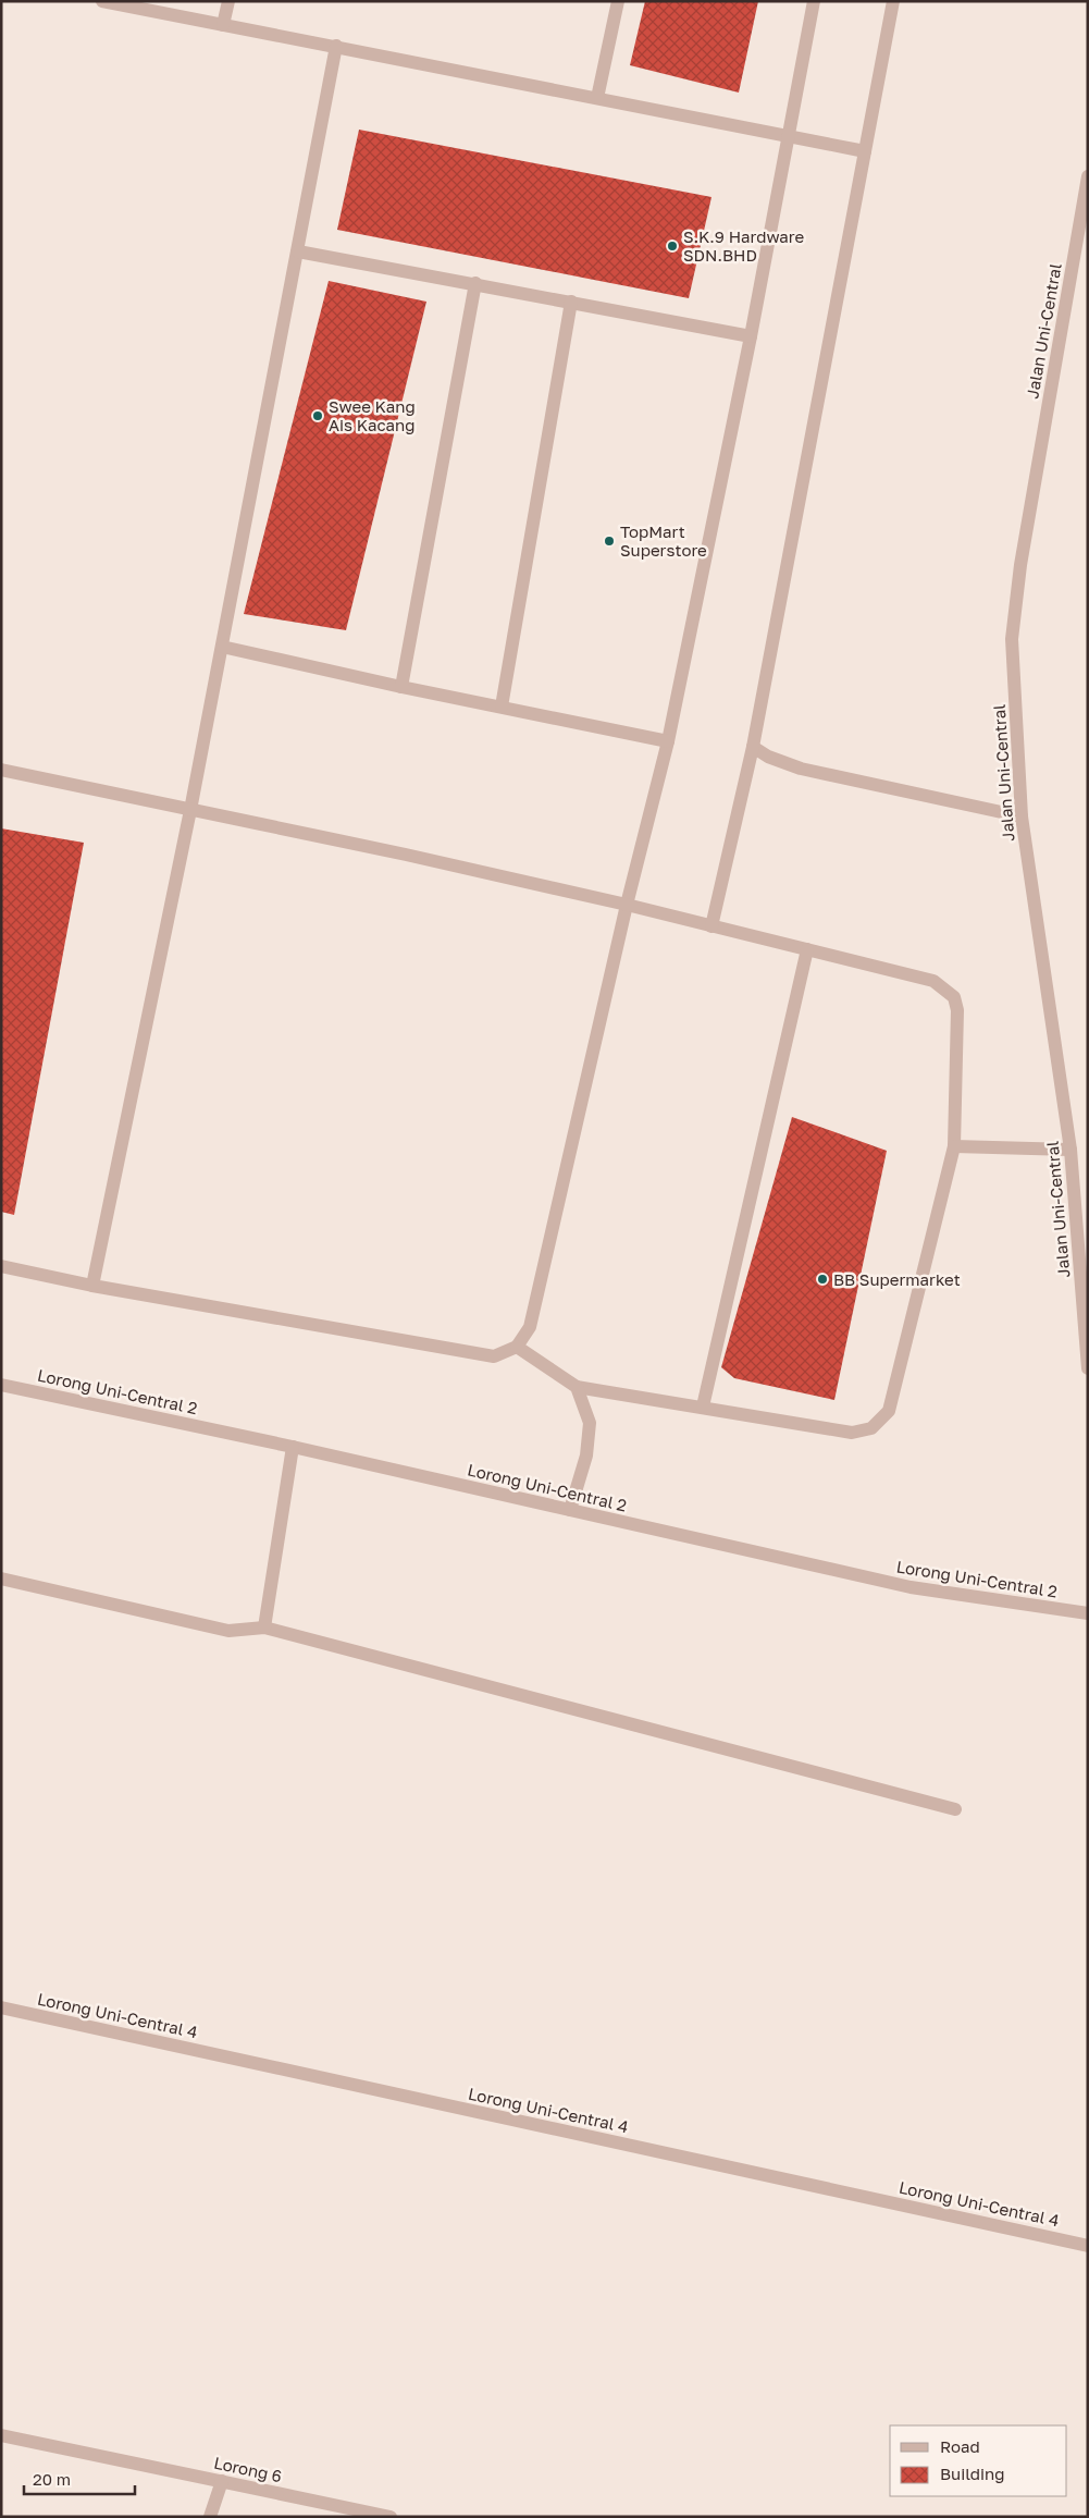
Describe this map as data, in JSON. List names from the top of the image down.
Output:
{
  "streets": {
    "street": [
      "Jalan Uni-Central",
      "Lorong Uni-Central 2",
      "Lorong Uni-Central 4",
      "Lorong 6"
    ]
  },
  "places": [
    "S.K.9 Hardware SDN.BHD",
    "Swee Kang Ais Kacang",
    "TopMart Superstore",
    "BB Supermarket"
  ],
  "legend": ["Road", "Building"],
  "scale_bar": "20 m"
}
